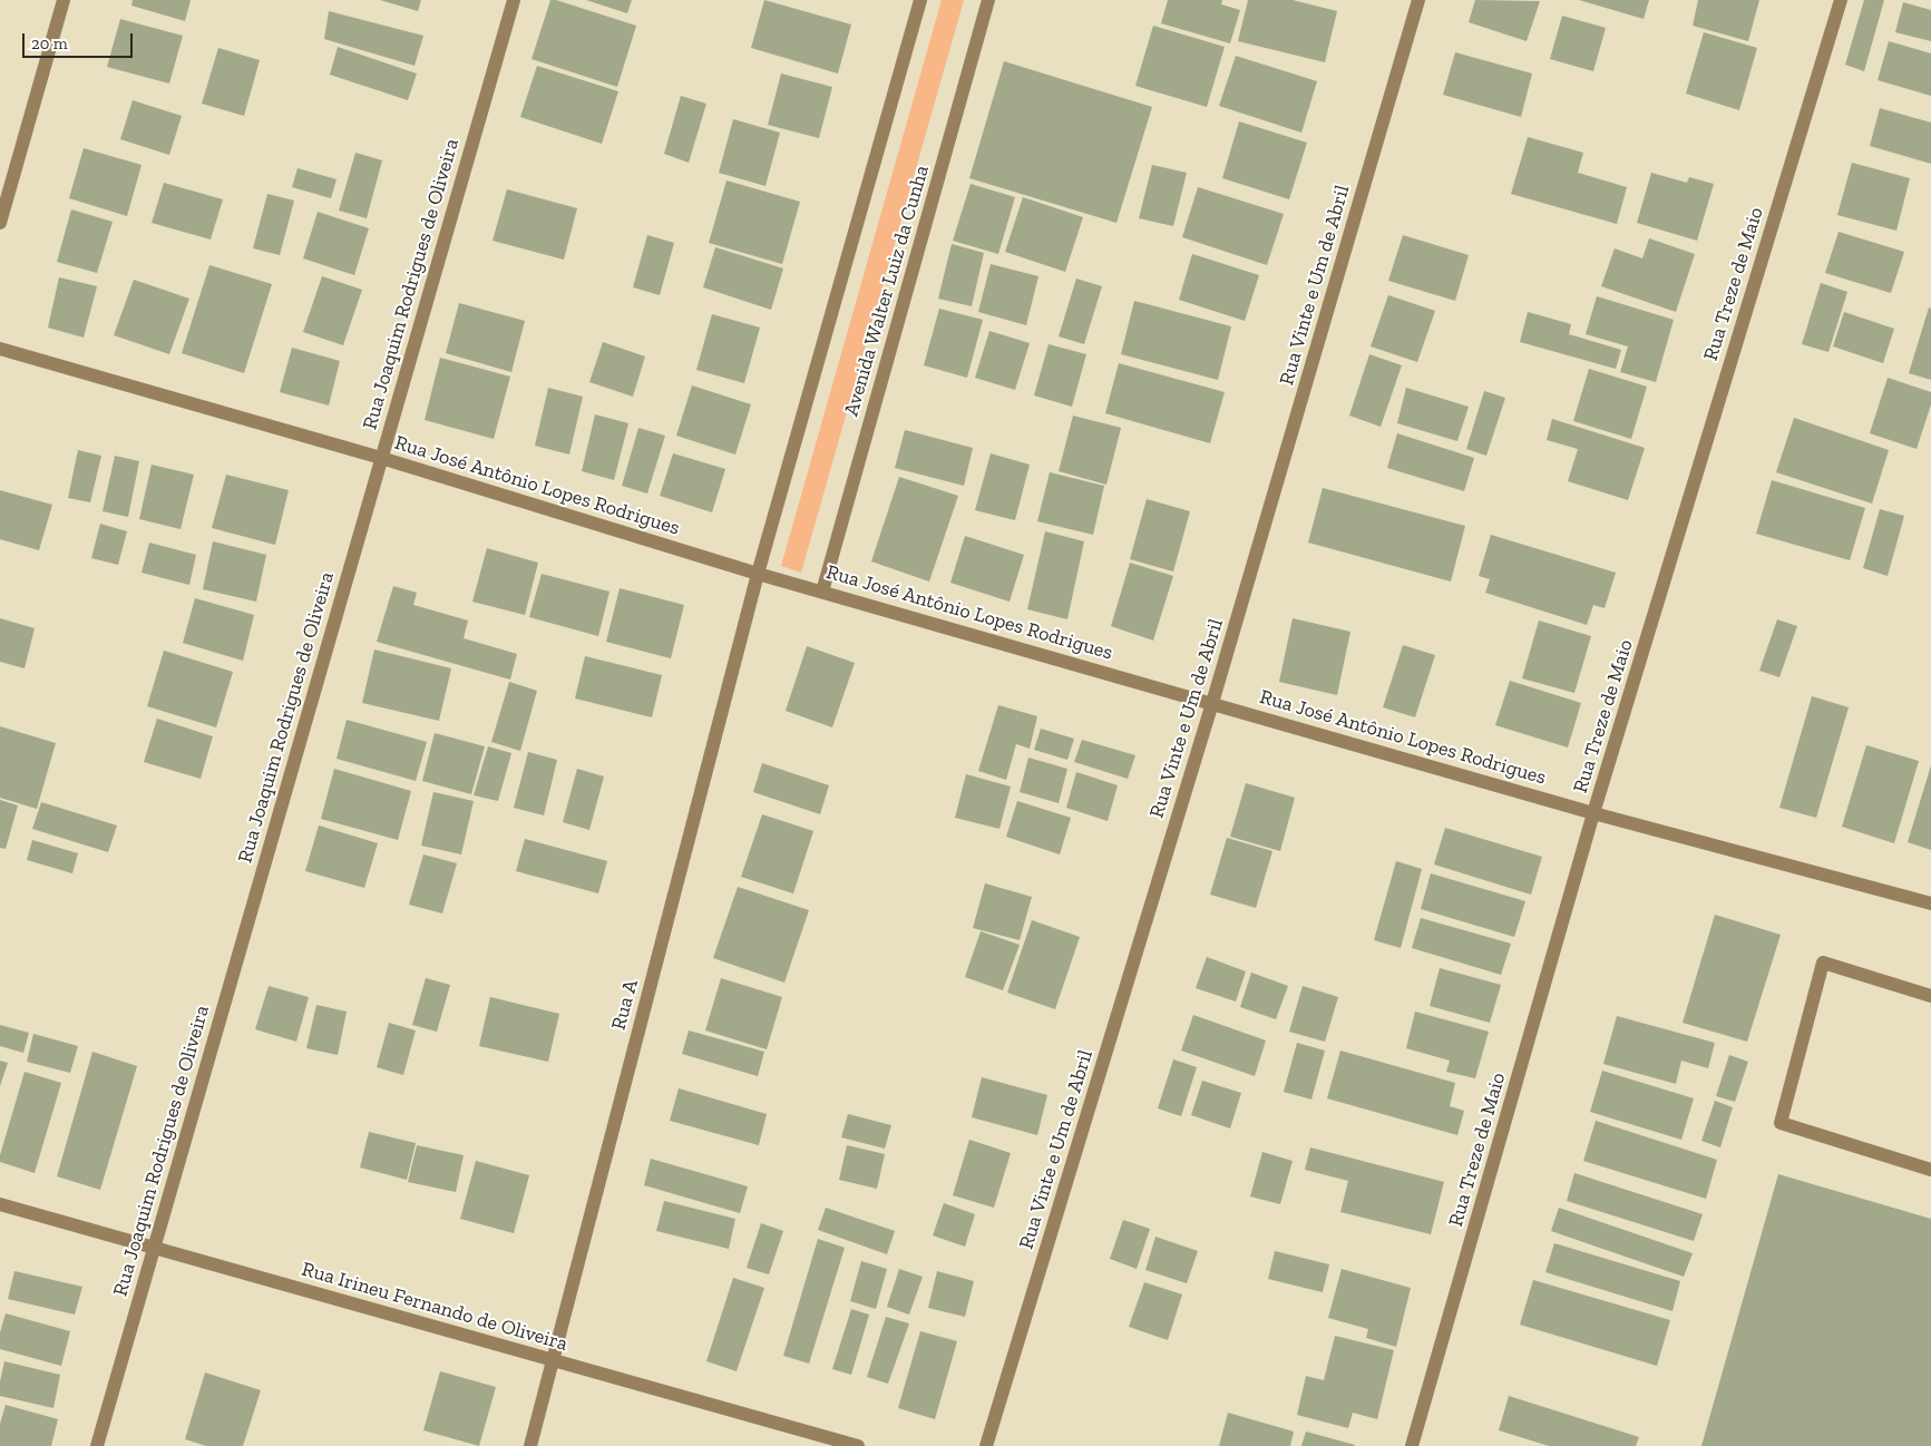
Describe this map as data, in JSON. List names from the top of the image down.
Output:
{
  "streets": {
    "street": [
      "Rua Joaquim Rodrigues de Oliveira",
      "Rua Treze de Maio",
      "Rua Vinte e Um de Abril",
      "Avenida Walter Luiz da Cunha",
      "Rua José Antônio Lopes Rodrigues",
      "Rua A",
      "Rua Irineu Fernando de Oliveira"
    ]
  },
  "crossings": [
    ["Rua Joaquim Rodrigues de Oliveira", "Rua José Antônio Lopes Rodrigues"],
    ["Rua Joaquim Rodrigues de Oliveira", "Rua Irineu Fernando de Oliveira"],
    ["Rua Treze de Maio", "Rua José Antônio Lopes Rodrigues"],
    ["Rua Vinte e Um de Abril", "Rua José Antônio Lopes Rodrigues"],
    ["Avenida Walter Luiz da Cunha", "Rua José Antônio Lopes Rodrigues"],
    ["Rua José Antônio Lopes Rodrigues", "Rua A"],
    ["Rua A", "Rua Irineu Fernando de Oliveira"]
  ],
  "scale_bar": "20 m"
}
